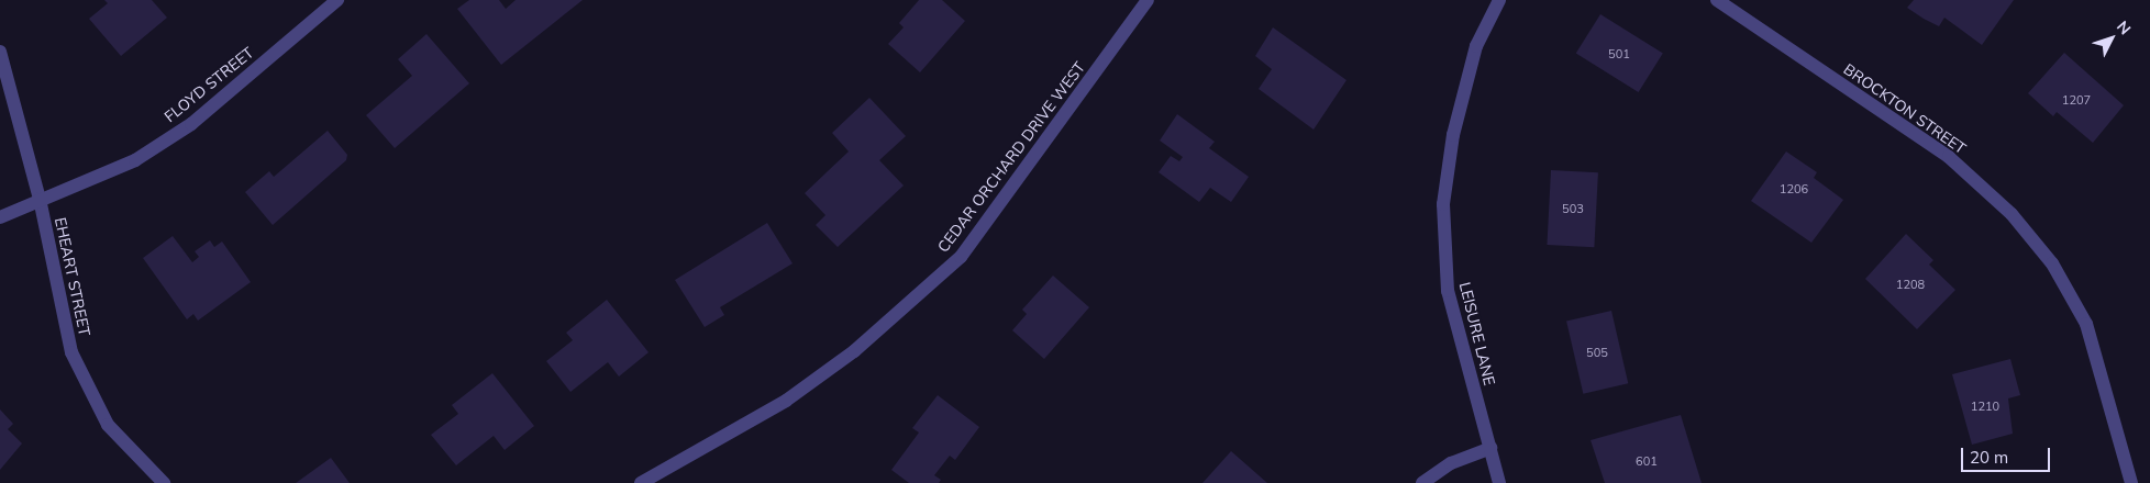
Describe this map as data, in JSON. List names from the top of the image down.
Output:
{
  "streets": {
    "street": [
      "FLOYD STREET",
      "BROCKTON STREET",
      "CEDAR ORCHARD DRIVE WEST",
      "EHEART STREET",
      "LEISURE LANE"
    ]
  },
  "crossings": [
    ["FLOYD STREET", "EHEART STREET"]
  ],
  "house_numbers": [
    "501",
    "1207",
    "1206",
    "503",
    "1208",
    "505",
    "1210",
    "601"
  ],
  "scale_bar": "20 m",
  "north": "top right"
}
